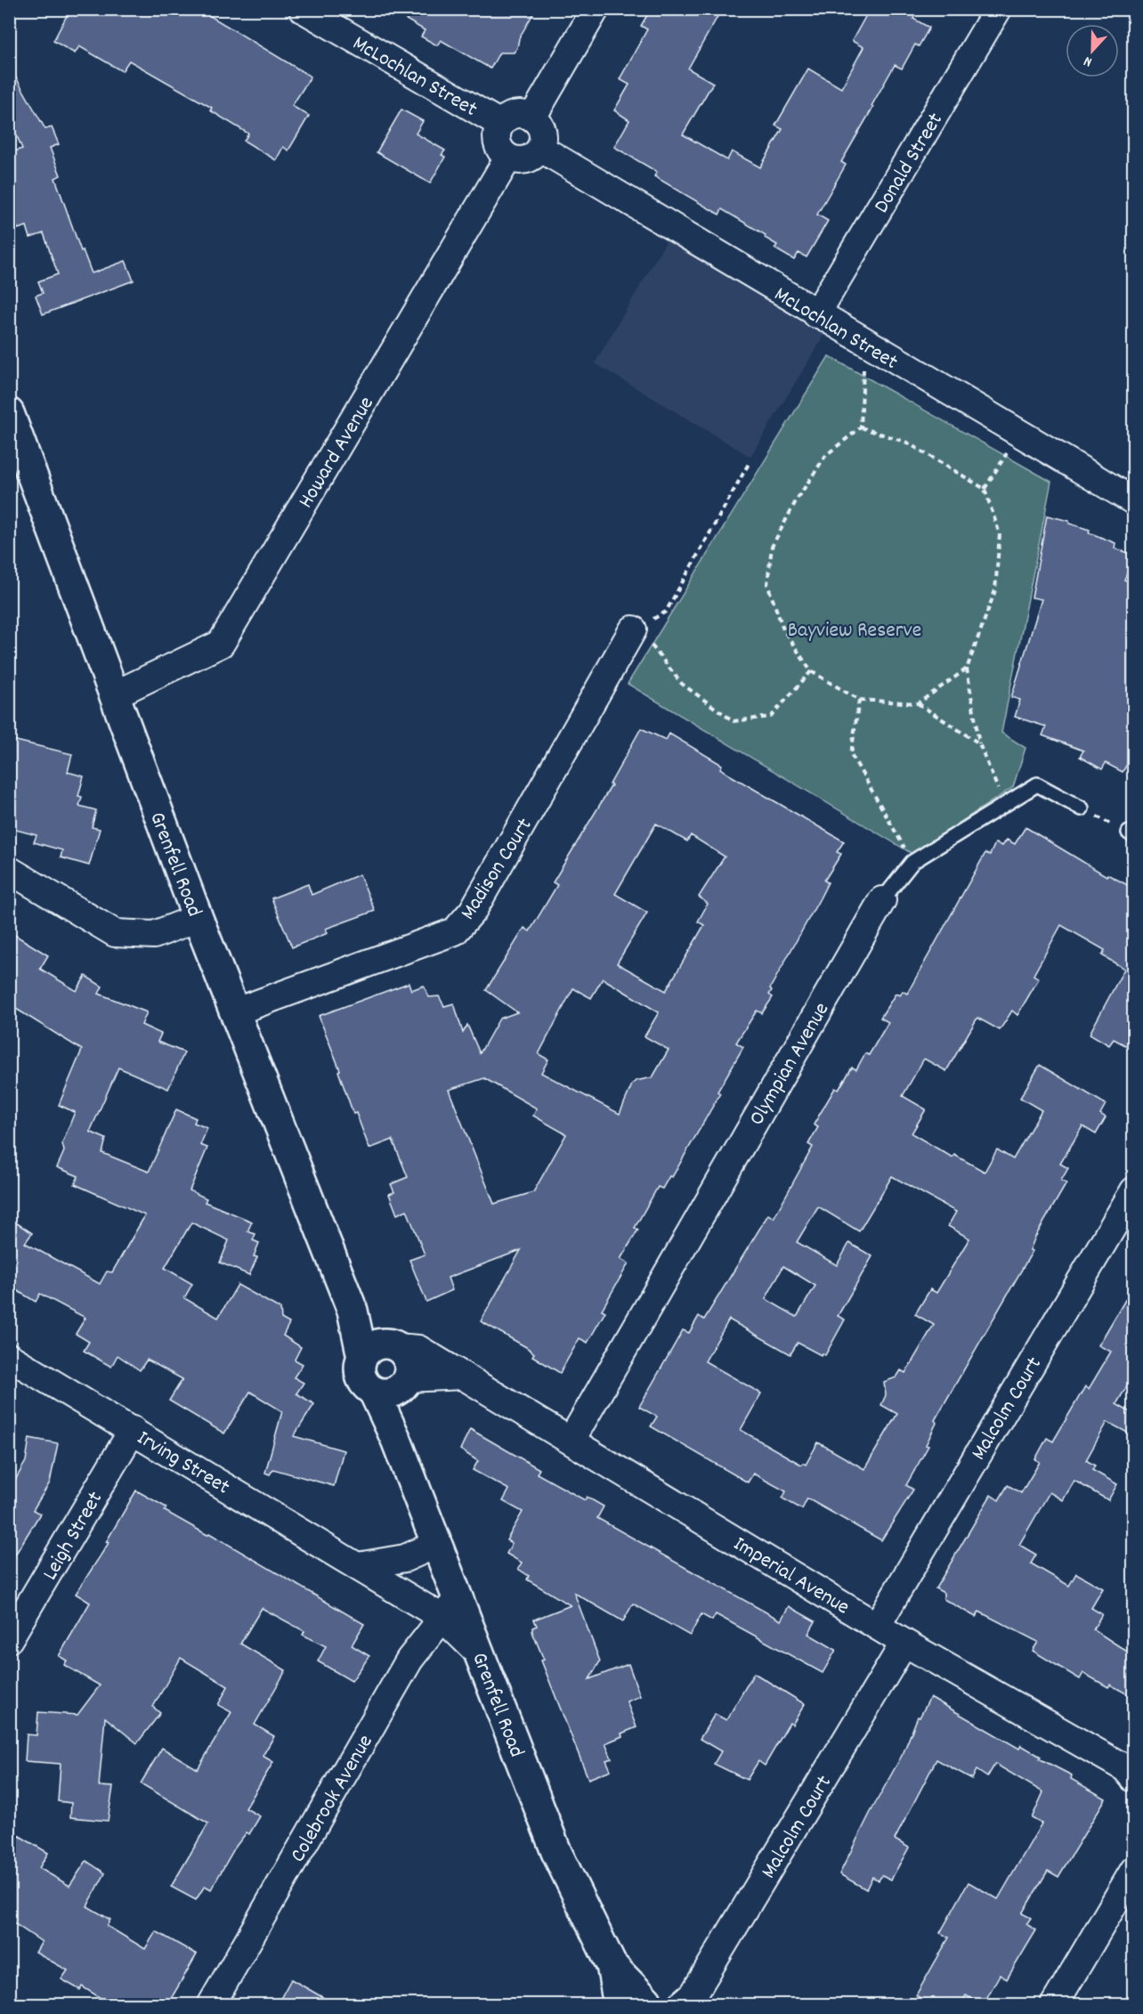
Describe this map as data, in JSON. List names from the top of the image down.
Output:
{
  "streets": {
    "street": [
      "McLochlan Street",
      "Donald Street",
      "Howard Avenue",
      "Grenfell Road",
      "Madison Court",
      "Olympian Avenue",
      "Malcolm Court",
      "Irving Street",
      "Leigh Street",
      "Imperial Avenue",
      "Colebrook Avenue"
    ]
  },
  "crossings": [
    ["McLochlan Street", "Donald Street"],
    ["McLochlan Street", "Howard Avenue"],
    ["Howard Avenue", "Grenfell Road"],
    ["Grenfell Road", "Madison Court"],
    ["Grenfell Road", "Irving Street"],
    ["Grenfell Road", "Imperial Avenue"],
    ["Grenfell Road", "Colebrook Avenue"],
    ["Olympian Avenue", "Imperial Avenue"],
    ["Malcolm Court", "Imperial Avenue"],
    ["Irving Street", "Leigh Street"],
    ["Irving Street", "Colebrook Avenue"]
  ],
  "parks": ["Bayview Reserve"],
  "north": "bottom"
}
